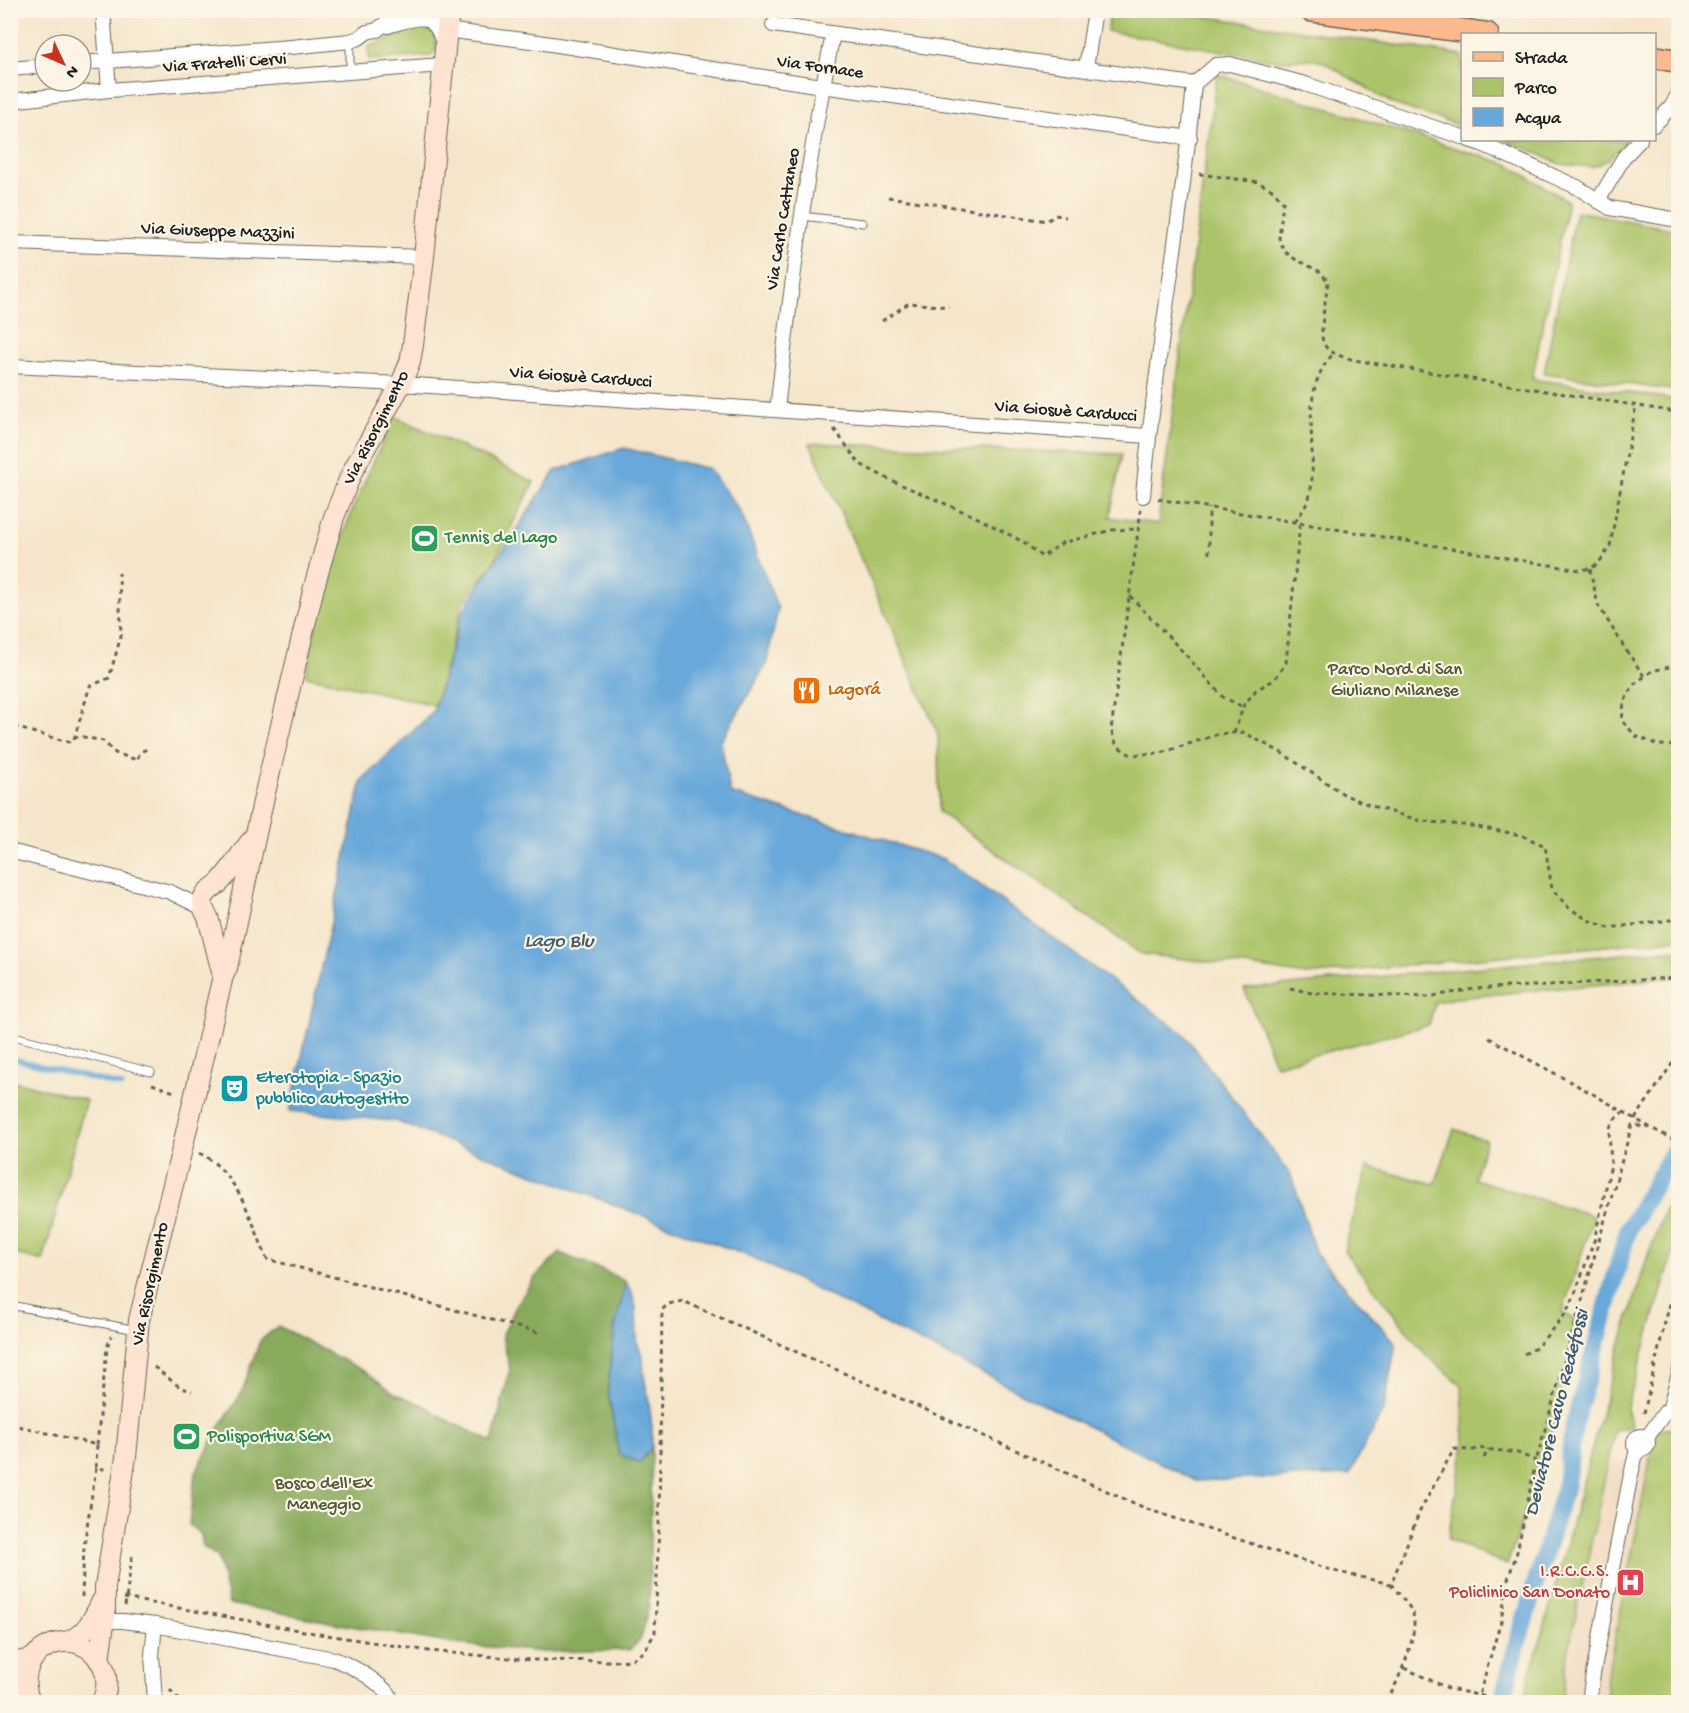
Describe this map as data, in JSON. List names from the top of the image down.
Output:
{
  "streets": {
    "street": [
      "Via Fratelli Cervi",
      "Via Fornace",
      "Via Carlo Cattaneo",
      "Via Giuseppe Mazzini",
      "Via Giosuè Carducci",
      "Via Risorgimento"
    ]
  },
  "crossings": [
    ["Via Fratelli Cervi", "Via Risorgimento"],
    ["Via Fornace", "Via Carlo Cattaneo"],
    ["Via Fornace", "Via Risorgimento"],
    ["Via Carlo Cattaneo", "Via Giosuè Carducci"],
    ["Via Giuseppe Mazzini", "Via Risorgimento"],
    ["Via Giosuè Carducci", "Via Risorgimento"]
  ],
  "water": ["Lago Blu", "Deviatore Cavo Redefossi"],
  "parks": ["Parco Nord di San Giuliano Milanese", "Bosco dell'Ex Maneggio"],
  "places": {
    "sports": ["Tennis del Lago", "Polisportiva SGM"],
    "restaurant": ["Lagorá"],
    "theatre": ["Eterotopia - Spazio pubblico autogestito"],
    "hospital": ["I.R.C.C.S. Policlinico San Donato"]
  },
  "legend": ["Strada", "Parco", "Acqua"],
  "north": "bottom right"
}
